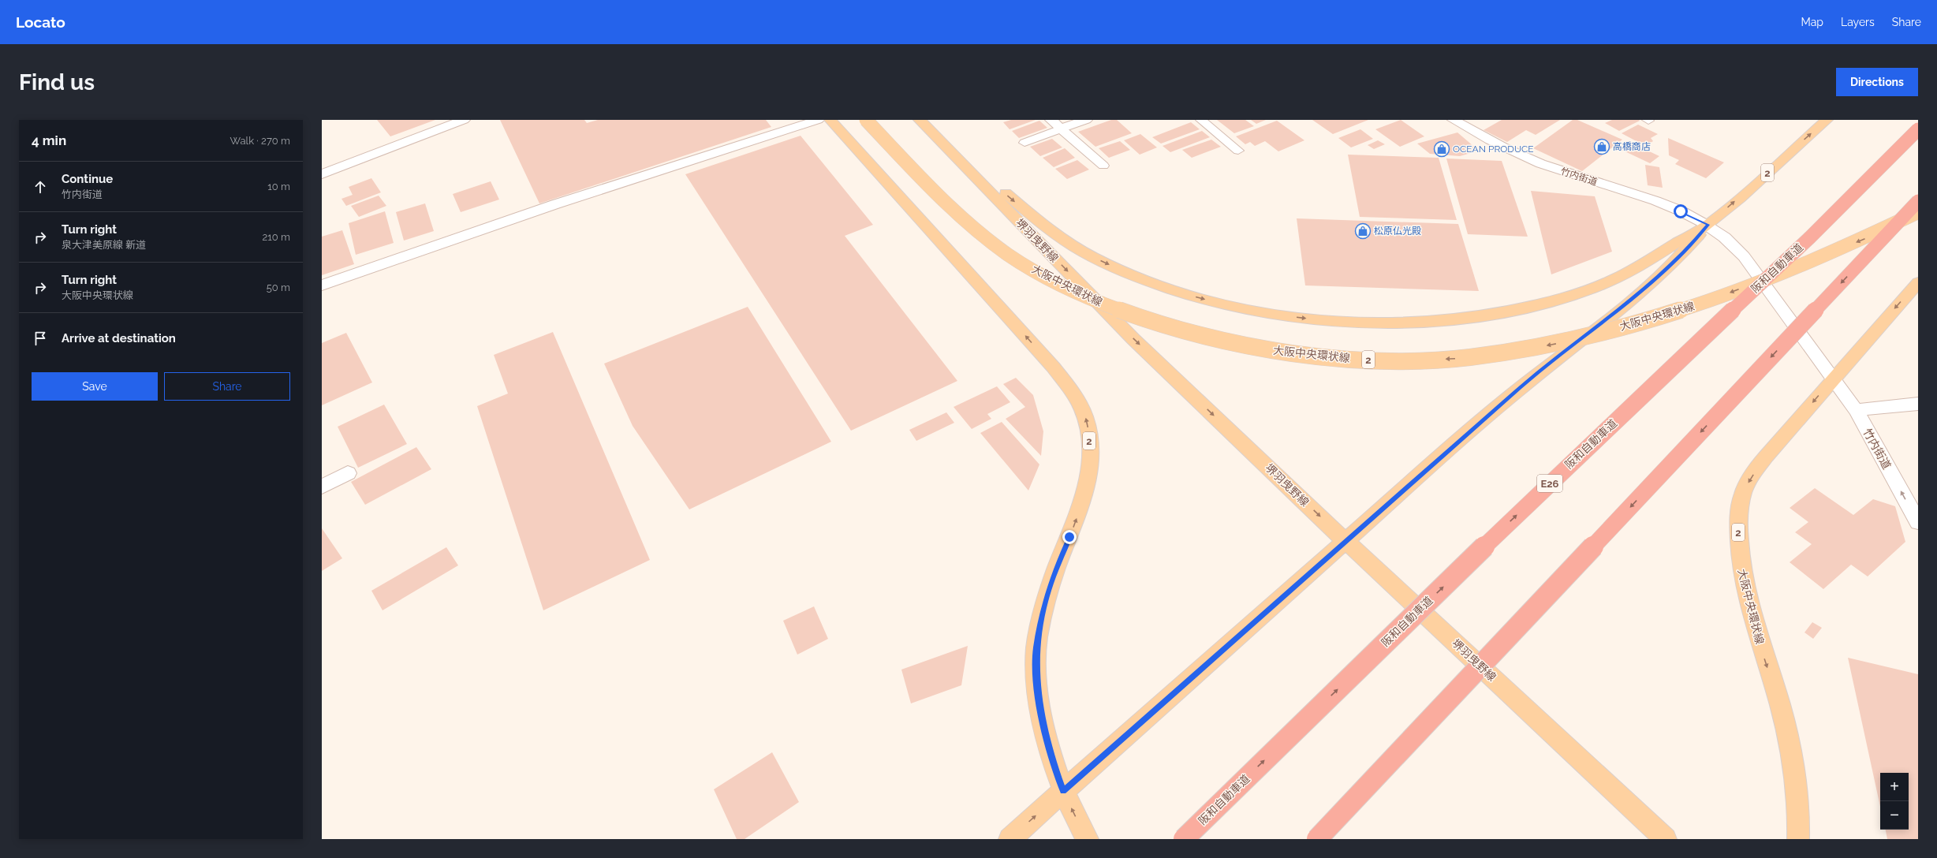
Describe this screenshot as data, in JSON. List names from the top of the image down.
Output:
{
  "streets": {
    "highway": ["阪和自動車道", "E26"],
    "main road": ["2", "堺羽曳野線", "大阪中央環状線"],
    "street": ["竹内街道"]
  },
  "crossings": [
    ["2", "竹内街道"],
    ["2", "堺羽曳野線"],
    ["竹内街道", "大阪中央環状線"]
  ],
  "one_way": ["堺羽曳野線"],
  "places": {
    "shop": ["高橋商店", "OCEAN PRODUCE", "松原仏光殿"]
  },
  "page": {
    "header": "Locato",
    "nav": ["Map", "Layers", "Share"],
    "buttons": [
      "Directions",
      ["Save", "Share"]
    ],
    "title": "Find us",
    "heading": ["4 min", "Walk · 270 m"],
    "list": [
      ["Continue", "竹内街道", "10 m"],
      ["Turn right", "泉大津美原線 新道", "210 m"],
      ["Turn right", "大阪中央環状線", "50 m"],
      "Arrive at destination"
    ],
    "map_buttons": ["+", "−"]
  }
}
